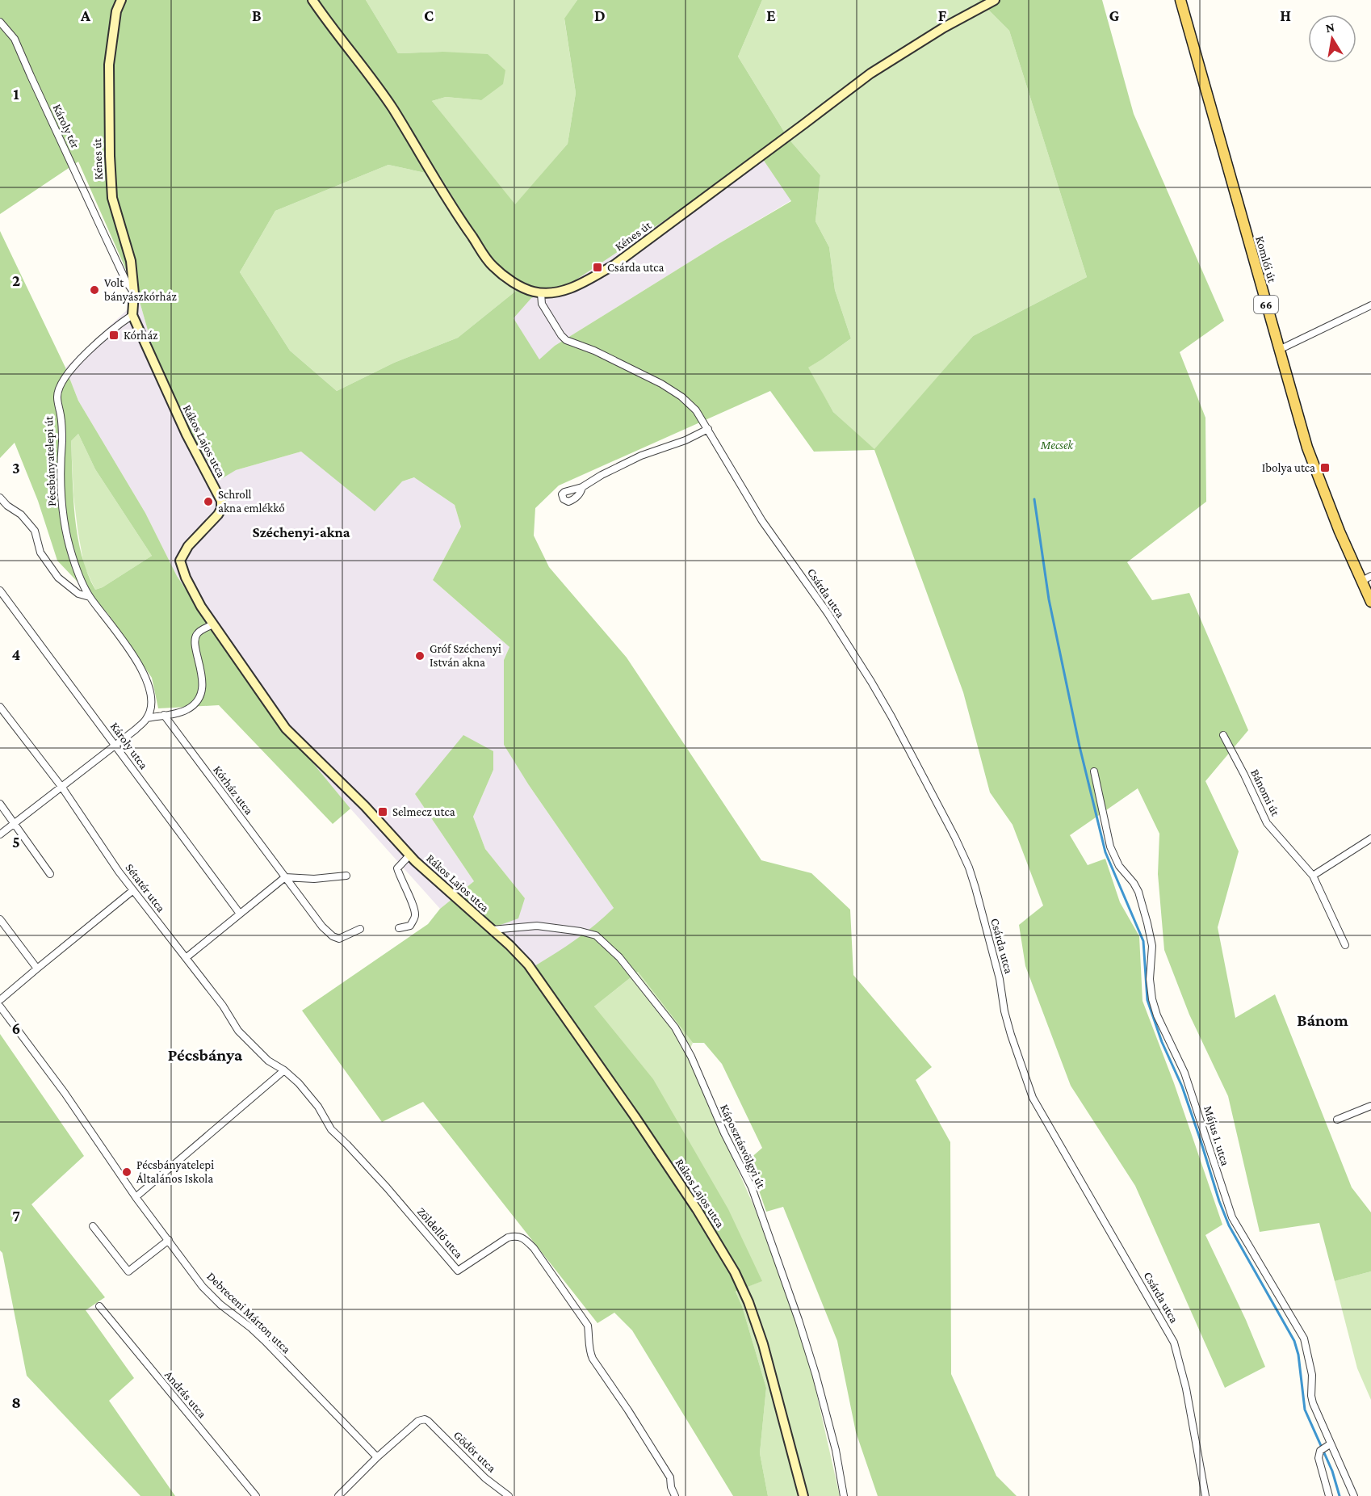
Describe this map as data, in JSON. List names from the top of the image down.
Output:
{
  "streets": {
    "main road": ["Komlói út", "66"],
    "street": [
      "Károly tér",
      "Kénes út",
      "Rákos Lajos utca",
      "Pécsbányatelepi út",
      "Csárda utca",
      "Károly utca",
      "Kórház utca",
      "Bánomi út",
      "Sétatér utca",
      "Május 1. utca",
      "Káposztásvölgyi út",
      "Zöldellő utca",
      "Debreceni Márton utca",
      "András utca",
      "Gödör utca"
    ]
  },
  "crossings": [
    ["Károly tér", "Kénes út"],
    ["Kénes út", "Rákos Lajos utca"],
    ["Kénes út", "Pécsbányatelepi út"],
    ["Kénes út", "Csárda utca"],
    ["Rákos Lajos utca", "Pécsbányatelepi út"],
    ["Rákos Lajos utca", "Káposztásvölgyi út"],
    ["Sétatér utca", "Zöldellő utca"],
    ["Debreceni Márton utca", "Gödör utca"]
  ],
  "districts": ["Széchenyi-akna", "Bánom", "Pécsbánya"],
  "parks": ["Mecsek"],
  "places": {
    "transit": [
      "Csárda utca",
      "Kórház",
      "Ibolya utca",
      "Selmecz utca"
    ],
    "other": [
      "Volt bányászkórház",
      "Schroll akna emlékkő",
      "Gróf Széchenyi István akna",
      "Pécsbányatelepi Általános Iskola"
    ]
  },
  "north": "top",
  "grid": {
    "columns": [
      "A",
      "B",
      "C",
      "D",
      "E",
      "F",
      "G",
      "H"
    ],
    "rows": [
      "1",
      "2",
      "3",
      "4",
      "5",
      "6",
      "7",
      "8"
    ]
  }
}
